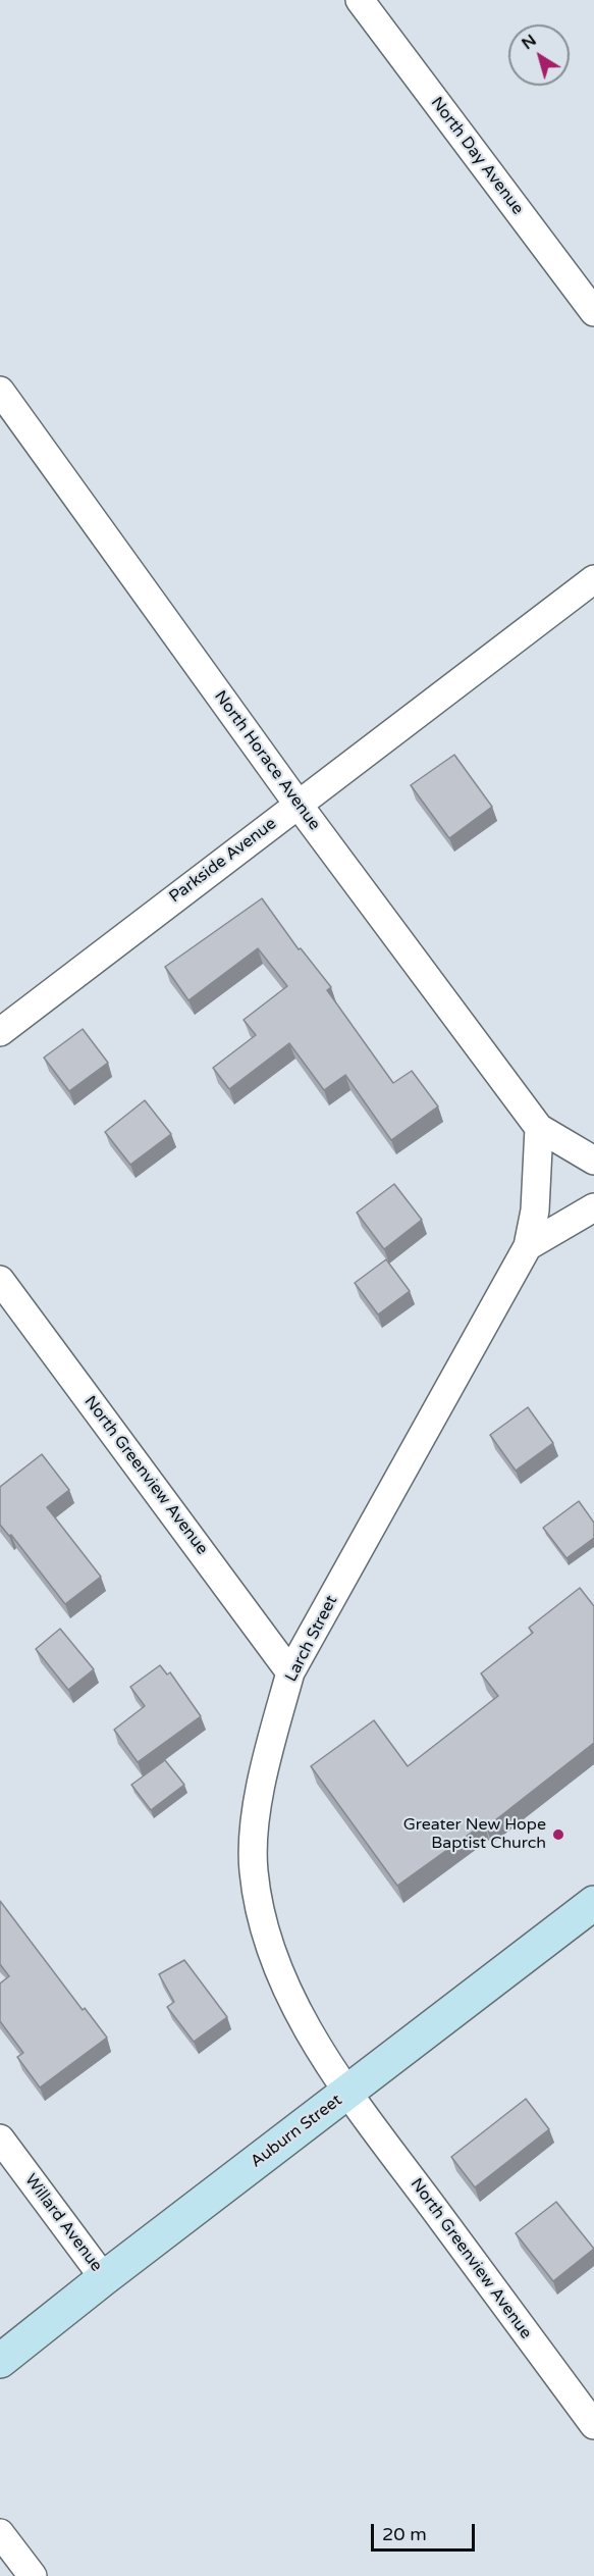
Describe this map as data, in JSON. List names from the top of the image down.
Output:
{
  "streets": {
    "main road": ["Auburn Street"],
    "street": [
      "North Day Avenue",
      "North Horace Avenue",
      "Parkside Avenue",
      "North Greenview Avenue",
      "Larch Street",
      "Willard Avenue"
    ]
  },
  "crossings": [
    ["North Horace Avenue", "Parkside Avenue"],
    ["North Horace Avenue", "Larch Street"],
    ["North Greenview Avenue", "Larch Street"],
    ["North Greenview Avenue", "Auburn Street"],
    ["Larch Street", "Auburn Street"],
    ["Auburn Street", "Willard Avenue"]
  ],
  "places": ["Greater New Hope Baptist Church"],
  "scale_bar": "20 m",
  "north": "top left"
}
